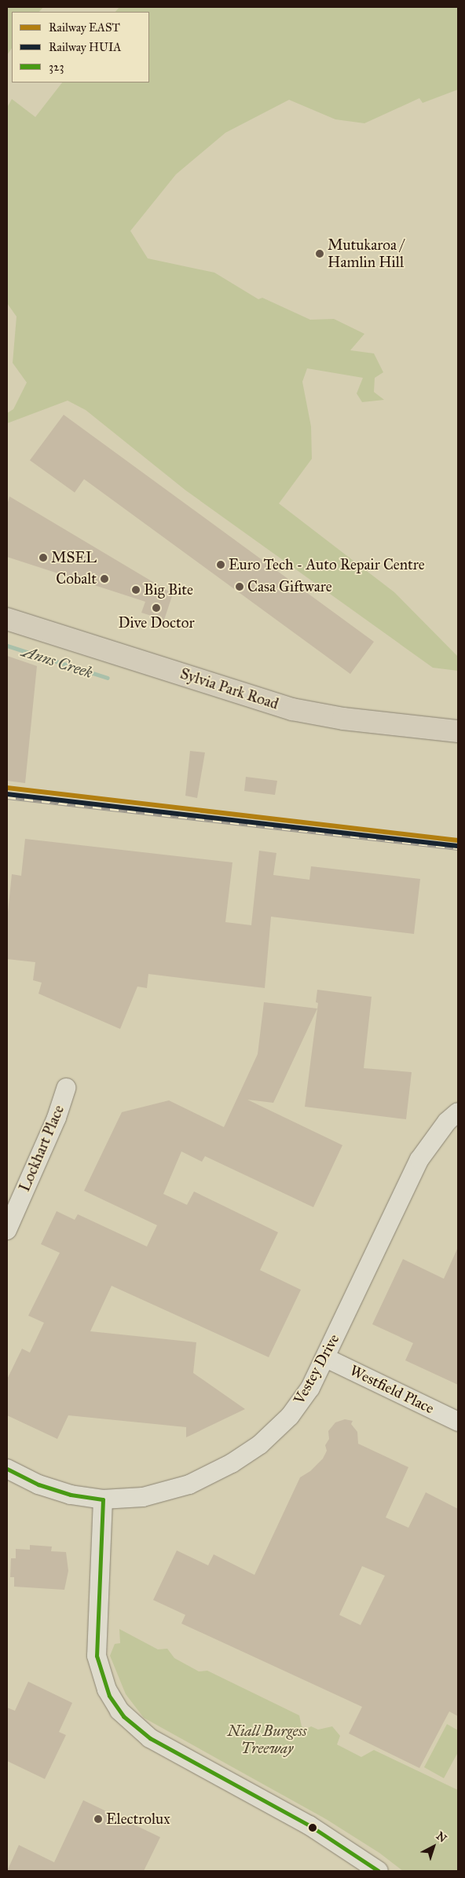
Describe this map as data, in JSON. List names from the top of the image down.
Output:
{
  "streets": {
    "main road": ["Sylvia Park Road"],
    "street": ["Lockhart Place", "Vestey Drive", "Westfield Place"]
  },
  "crossings": [
    ["Vestey Drive", "Westfield Place"]
  ],
  "water": ["Anns Creek"],
  "parks": ["Niall Burgess Treeway"],
  "places": [
    "Mutukaroa / Hamlin Hill",
    "MSEL",
    "Euro Tech - Auto Repair Centre",
    "Cobalt",
    "Casa Giftware",
    "Big Bite",
    "Dive Doctor",
    "Electrolux"
  ],
  "lines": ["rail line EAST", "rail line HUIA", "transit line 323"],
  "legend": ["Railway EAST", "Railway HUIA", "323"],
  "north": "top right"
}
